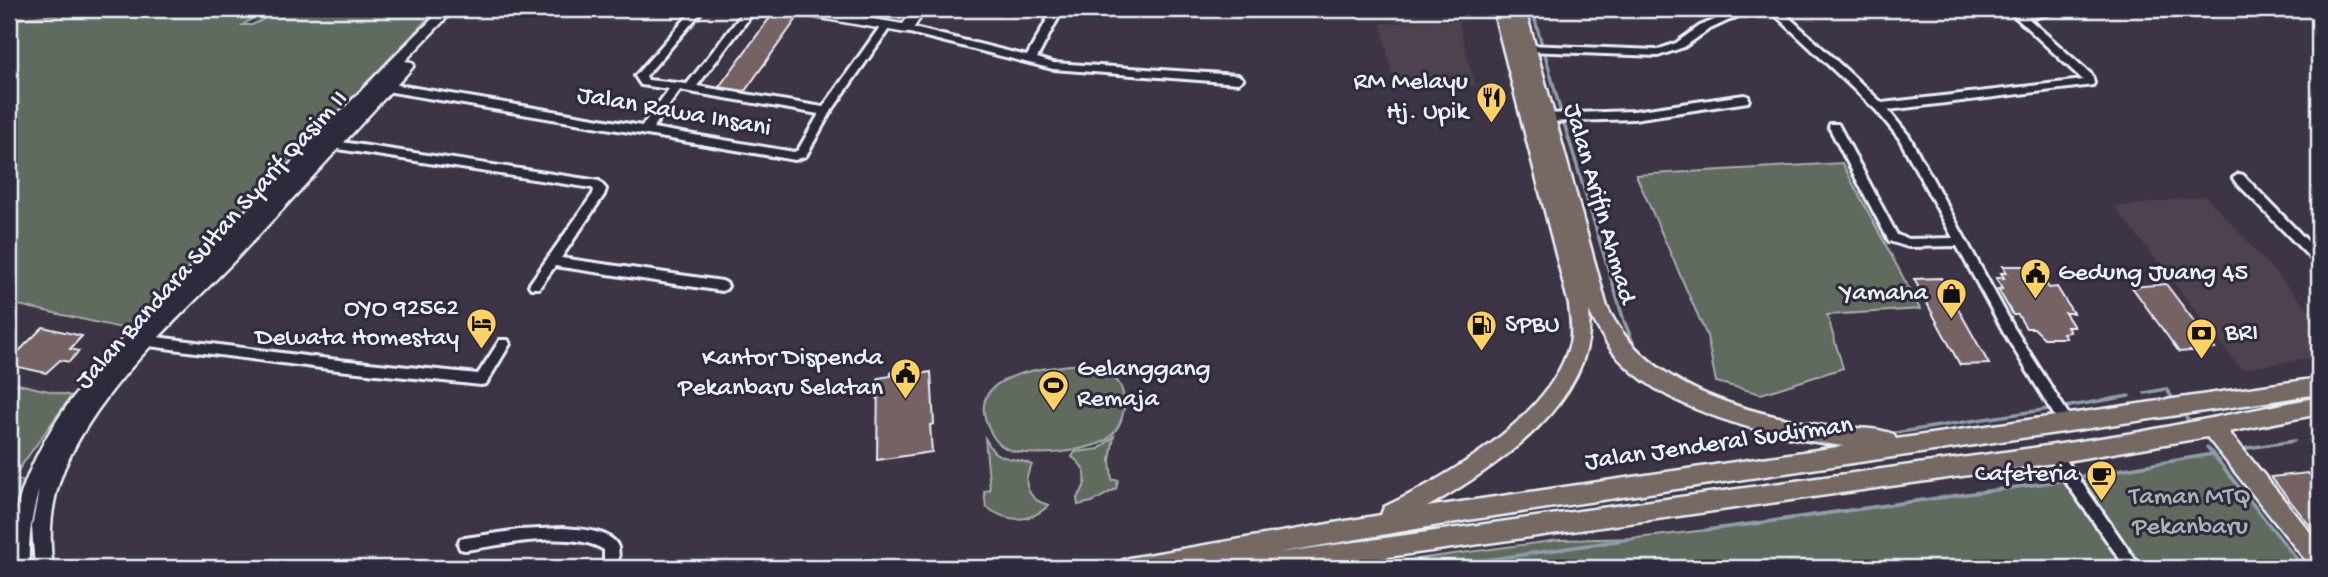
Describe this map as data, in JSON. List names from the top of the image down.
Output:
{
  "streets": {
    "main road": ["Jalan Arifin Ahmad", "Jalan Jenderal Sudirman"],
    "street": ["Jalan Rawa Insani", "Jalan Bandara Sultan Syarif Qasim II"]
  },
  "crossings": [
    ["Jalan Rawa Insani", "Jalan Bandara Sultan Syarif Qasim II"],
    ["Jalan Arifin Ahmad", "Jalan Jenderal Sudirman"]
  ],
  "parks": ["Taman MTQ Pekanbaru"],
  "places": {
    "restaurant": ["RM Melayu Hj. Upik"],
    "public building": ["Gedung Juang 45", "Kantor Dispenda Pekanbaru Selatan"],
    "shop": ["Yamaha"],
    "hotel": ["OYO 92562 Dewata Homestay"],
    "fuel station": ["SPBU"],
    "bank": ["BRI"],
    "sports": ["Gelanggang Remaja"],
    "cafe": ["Cafeteria"]
  }
}
